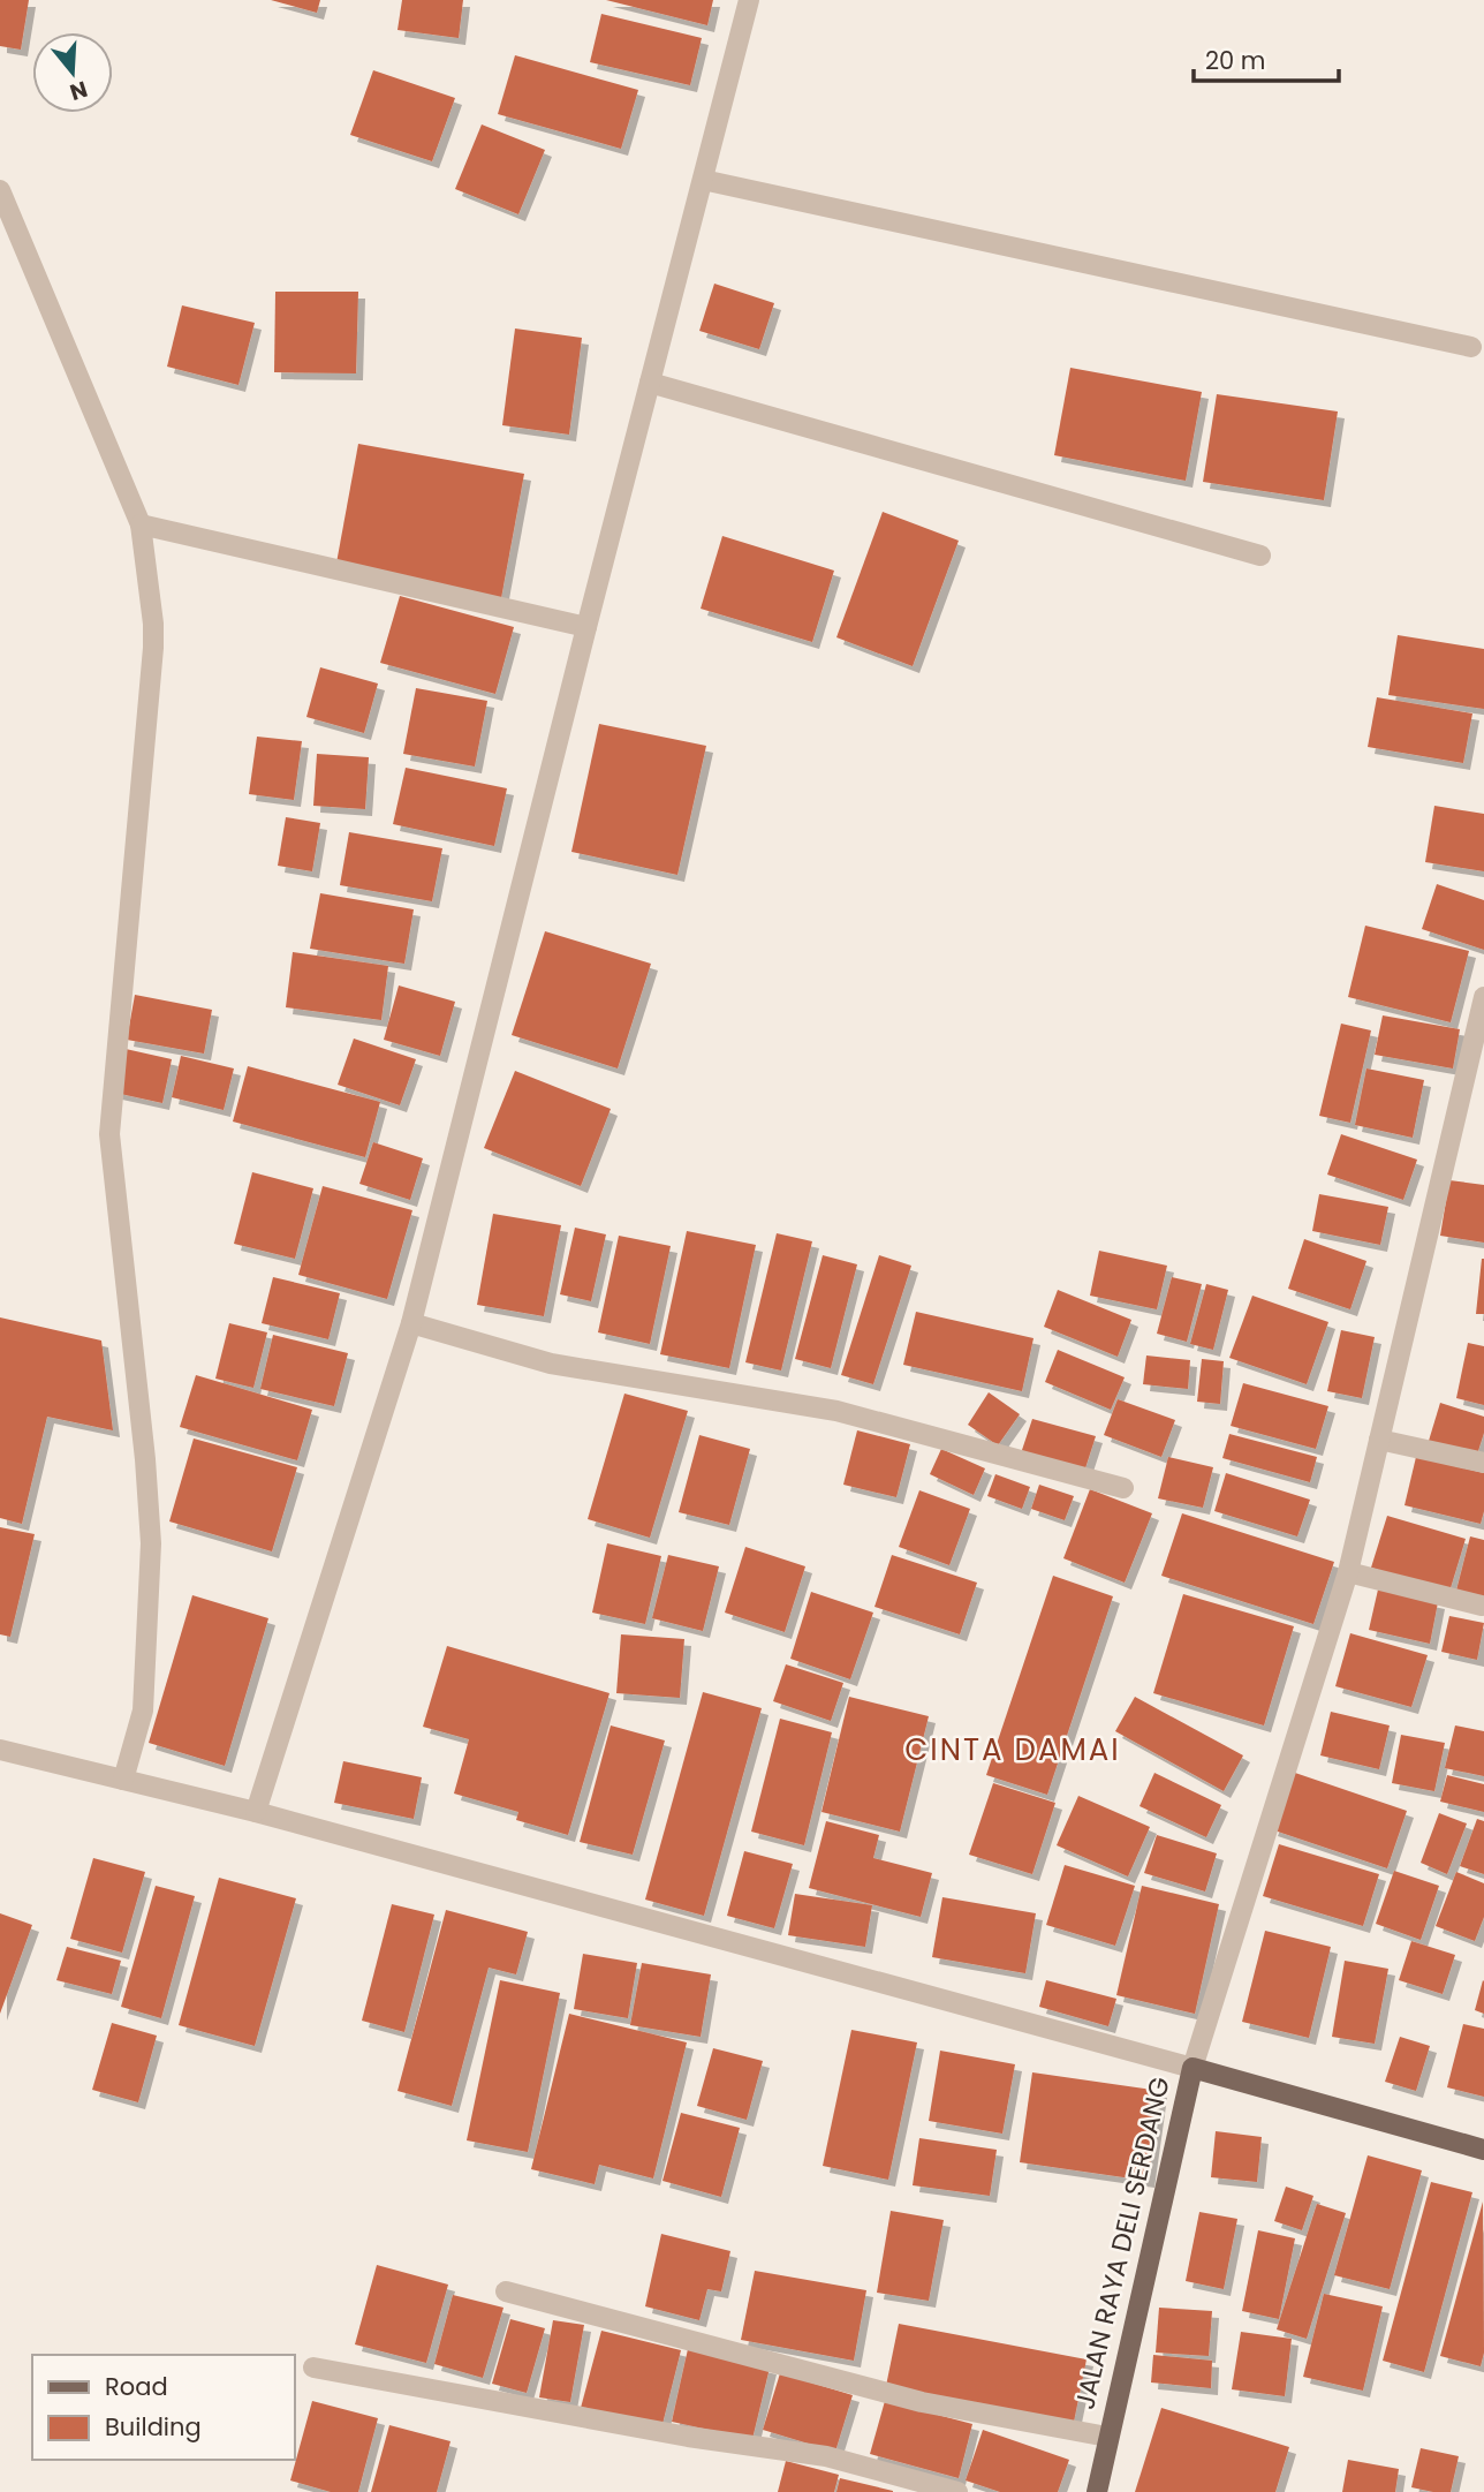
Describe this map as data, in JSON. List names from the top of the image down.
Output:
{
  "streets": {
    "main road": ["JALAN RAYA DELI SERDANG"]
  },
  "districts": ["CINTA DAMAI"],
  "legend": ["Road", "Building"],
  "scale_bar": "20 m",
  "north": "bottom"
}
